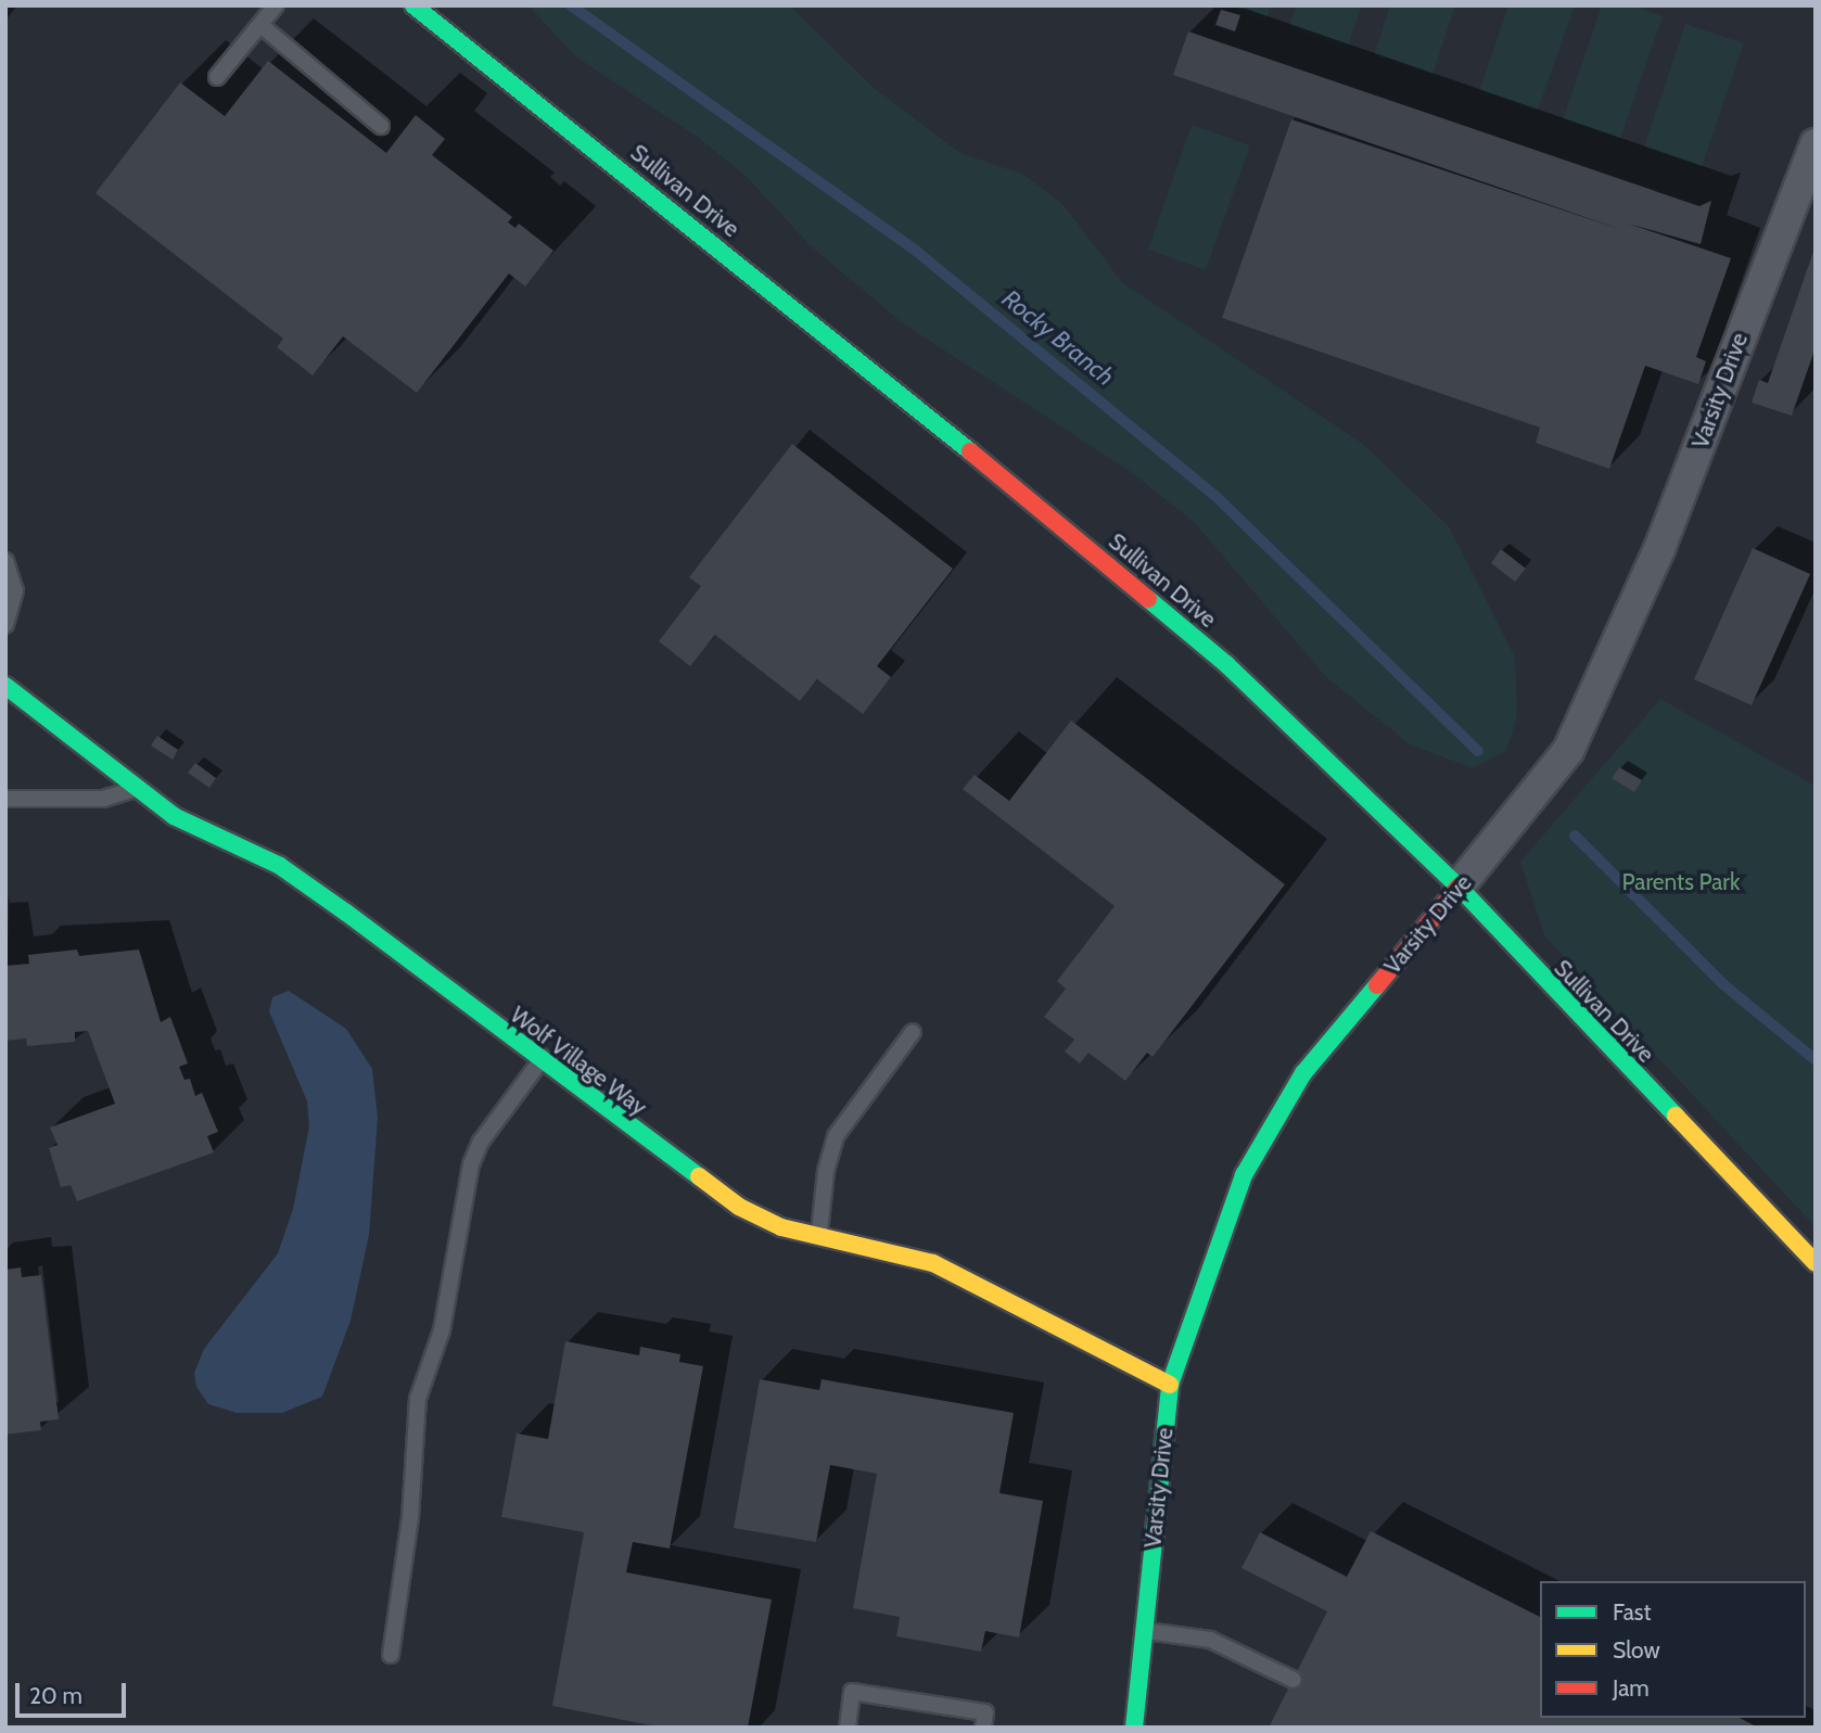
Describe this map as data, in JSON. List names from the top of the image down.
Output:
{
  "streets": {
    "street": ["Sullivan Drive", "Varsity Drive", "Wolf Village Way"]
  },
  "crossings": [
    ["Sullivan Drive", "Varsity Drive"],
    ["Varsity Drive", "Wolf Village Way"]
  ],
  "water": ["Rocky Branch"],
  "parks": ["Parents Park"],
  "legend": ["Fast", "Slow", "Jam"],
  "scale_bar": "20 m"
}
